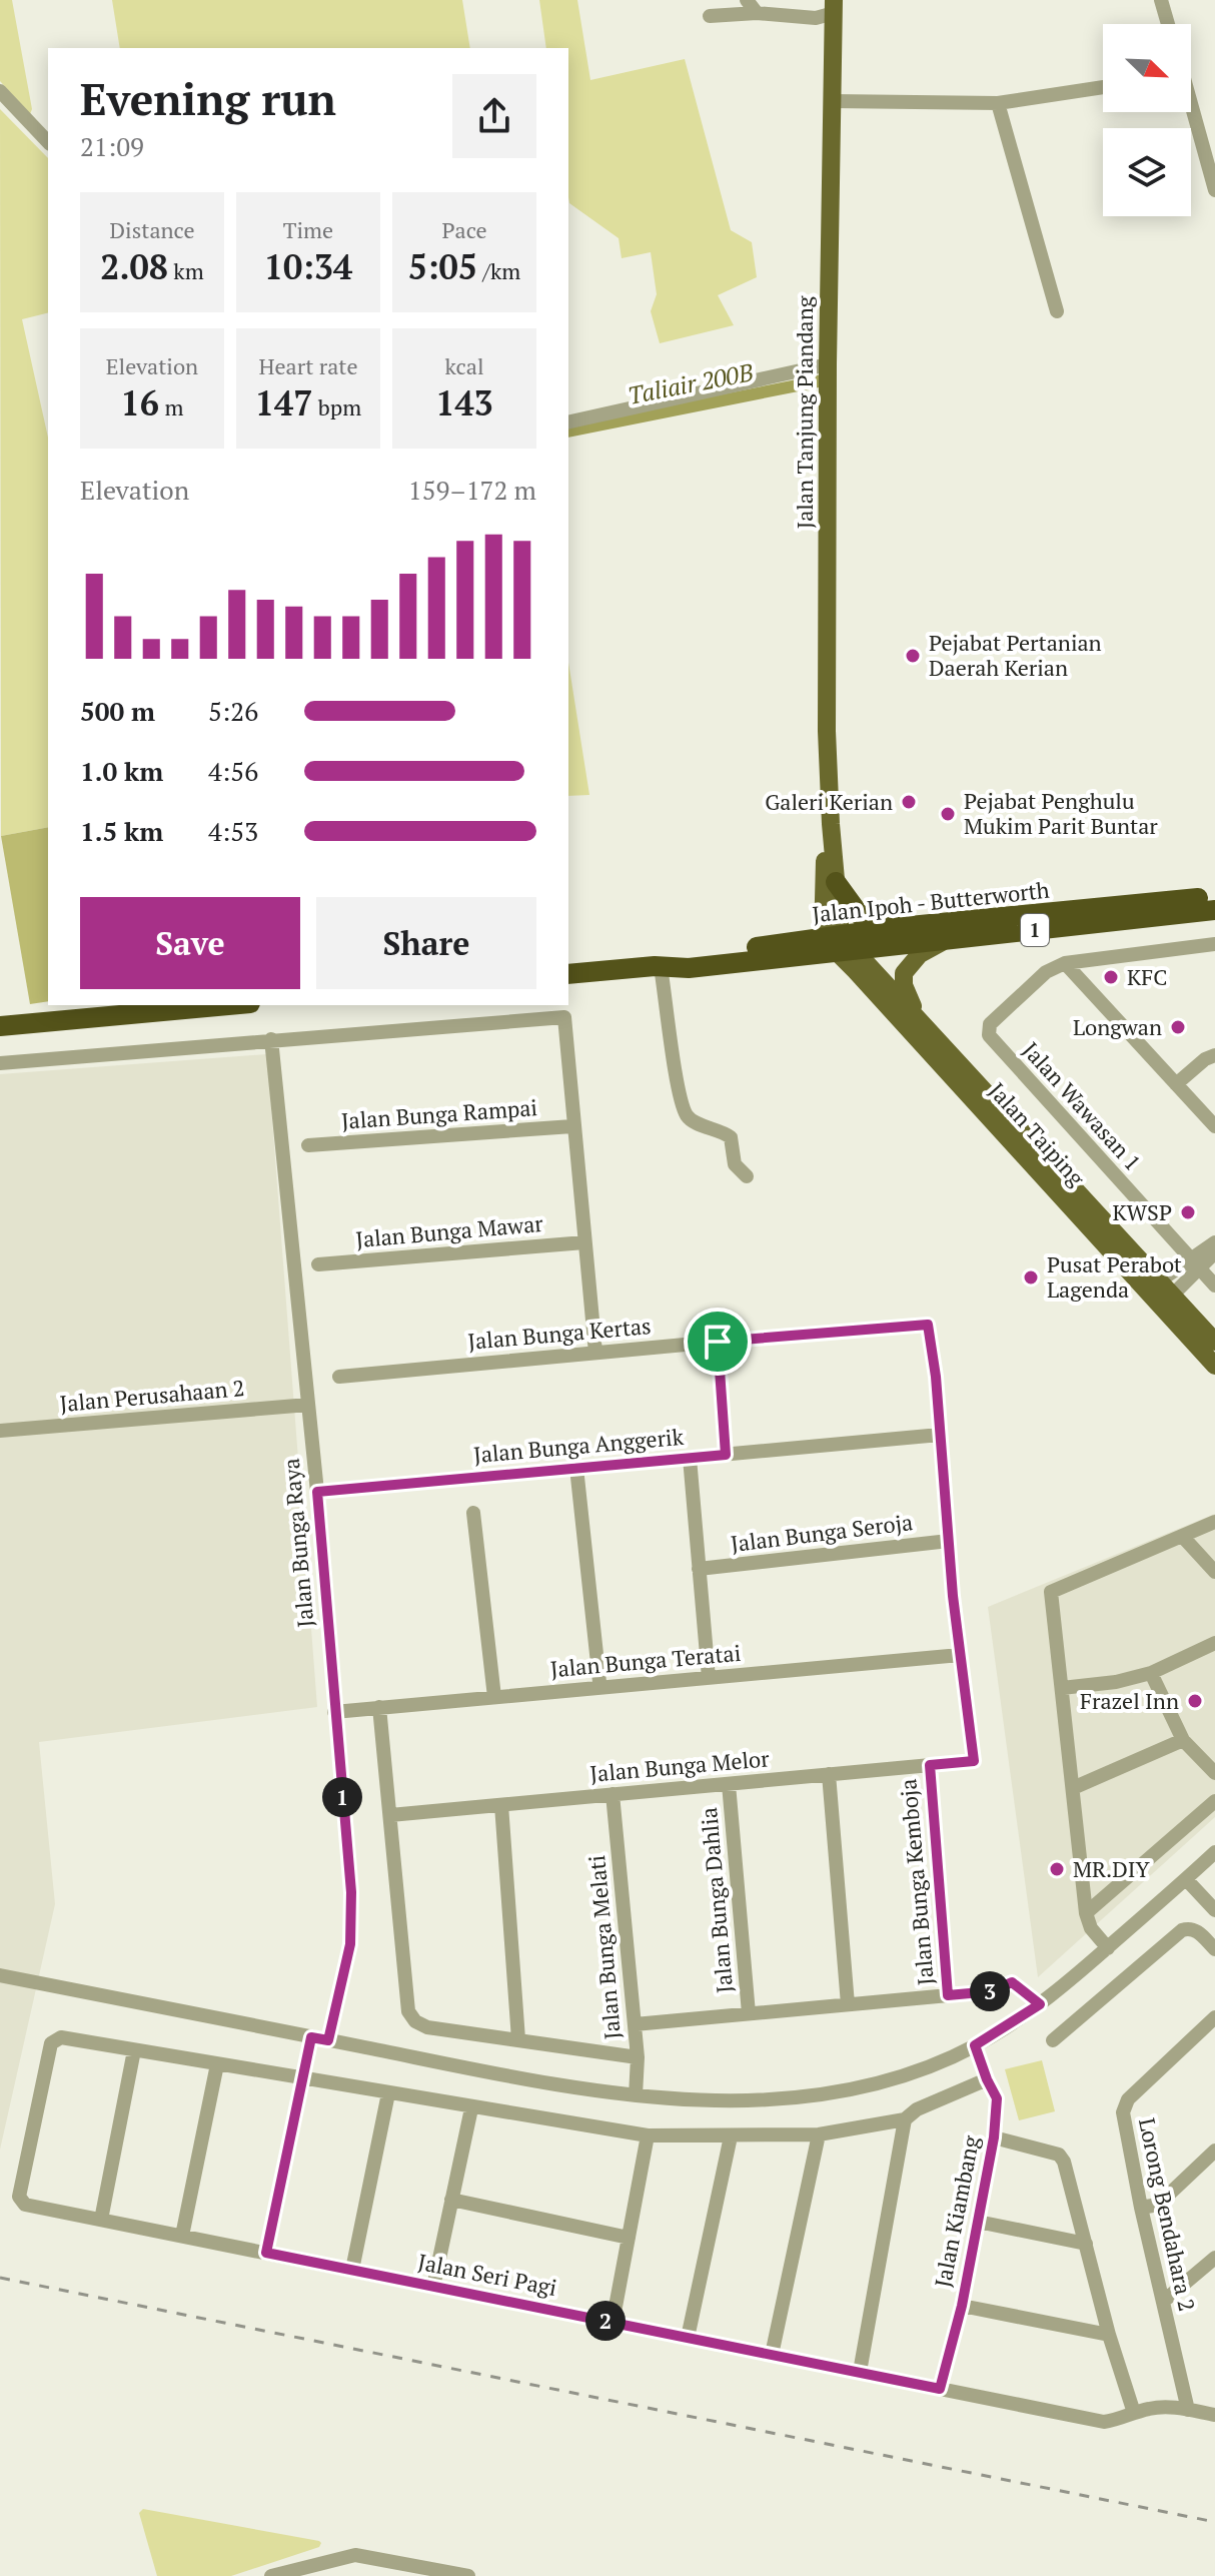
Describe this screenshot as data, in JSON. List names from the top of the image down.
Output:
{
  "streets": {
    "highway": ["Jalan Ipoh - Butterworth", "1"],
    "main road": ["Jalan Tanjung Piandang", "Jalan Taiping"],
    "street": [
      "Jalan Wawasan 1",
      "Jalan Bunga Rampai",
      "Jalan Bunga Mawar",
      "Jalan Bunga Kertas",
      "Jalan Perusahaan 2",
      "Jalan Bunga Anggerik",
      "Jalan Bunga Seroja",
      "Jalan Bunga Raya",
      "Jalan Bunga Teratai",
      "Jalan Bunga Melor",
      "Jalan Bunga Kemboja",
      "Jalan Bunga Dahlia",
      "Jalan Bunga Melati",
      "Jalan Kiambang",
      "Lorong Bendahara 2",
      "Jalan Seri Pagi"
    ]
  },
  "crossings": [
    ["Jalan Tanjung Piandang", "Jalan Ipoh - Butterworth"],
    ["Jalan Tanjung Piandang", "Jalan Taiping"],
    ["Jalan Ipoh - Butterworth", "Jalan Taiping"],
    ["Jalan Bunga Kertas", "Jalan Bunga Anggerik"],
    ["Jalan Perusahaan 2", "Jalan Bunga Raya"],
    ["Jalan Bunga Anggerik", "Jalan Bunga Raya"],
    ["Jalan Bunga Raya", "Jalan Bunga Teratai"],
    ["Jalan Bunga Teratai", "Jalan Bunga Melor"],
    ["Jalan Bunga Melor", "Jalan Bunga Kemboja"],
    ["Jalan Bunga Melor", "Jalan Bunga Dahlia"],
    ["Jalan Bunga Melor", "Jalan Bunga Melati"],
    ["Jalan Kiambang", "Jalan Seri Pagi"],
    ["Lorong Bendahara 2", "Jalan Seri Pagi"]
  ],
  "water": ["Taliair 200B"],
  "places": [
    "Pejabat Pertanian Daerah Kerian",
    "Galeri Kerian",
    "Pejabat Penghulu Mukim Parit Buntar",
    "KFC",
    "Longwan",
    "KWSP",
    "Pusat Perabot Lagenda",
    "Frazel Inn",
    "MR.DIY"
  ],
  "north": "bottom right",
  "page": {
    "heading": ["Evening run", "21:09"],
    "stats": [
      ["Distance", "2.08 km"],
      ["Time", "10:34"],
      ["Pace", "5:05 /km"],
      ["Elevation", "16 m"],
      ["Heart rate", "147 bpm"],
      ["kcal", "143"]
    ],
    "chart": ["Elevation", "159–172 m"],
    "list": [
      {
        "name": "500 m",
        "note": "5:26"
      },
      {
        "name": "1.0 km",
        "note": "4:56"
      },
      {
        "name": "1.5 km",
        "note": "4:53"
      }
    ],
    "buttons": ["Save", "Share"],
    "pins": ["1", "3", "2"]
  }
}
